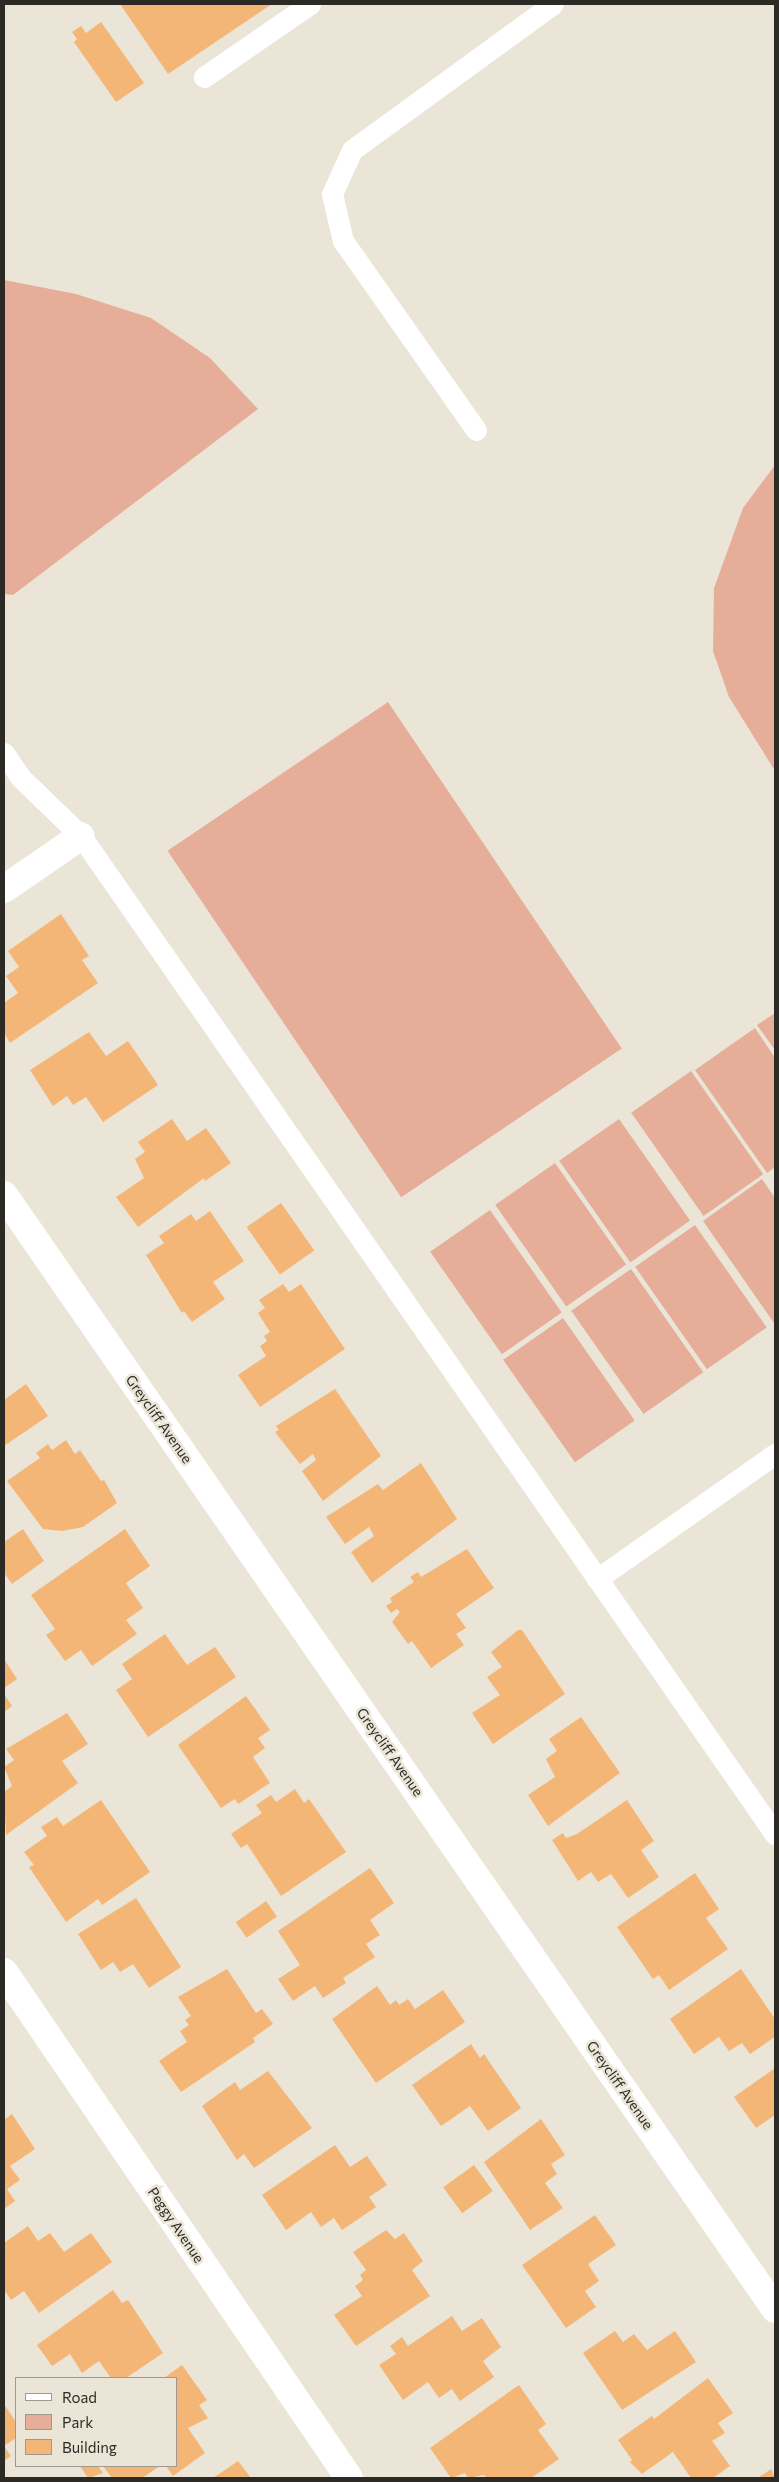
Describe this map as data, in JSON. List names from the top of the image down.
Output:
{
  "streets": {
    "street": ["Greycliff Avenue", "Peggy Avenue"]
  },
  "legend": ["Road", "Park", "Building"]
}
